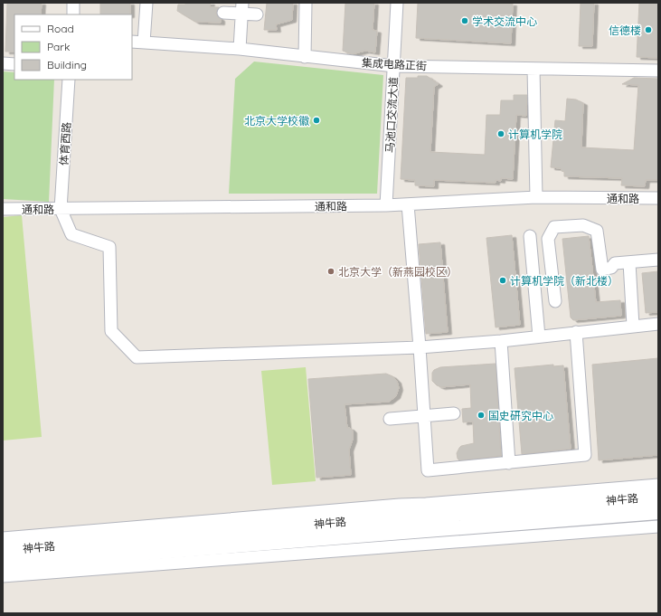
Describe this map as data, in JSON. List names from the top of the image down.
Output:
{
  "streets": {
    "main road": ["神牛路"],
    "street": [
      "集成电路正街",
      "马池口交流大道",
      "体育西路",
      "通和路"
    ]
  },
  "crossings": [
    ["集成电路正街", "马池口交流大道"],
    ["马池口交流大道", "通和路"],
    ["体育西路", "通和路"]
  ],
  "places": [
    "学术交流中心",
    "信德楼",
    "北京大学校徽",
    "计算机学院",
    "北京大学（新燕园校区）",
    "计算机学院（新北楼）",
    "国史研究中心"
  ],
  "legend": ["Road", "Park", "Building"]
}
